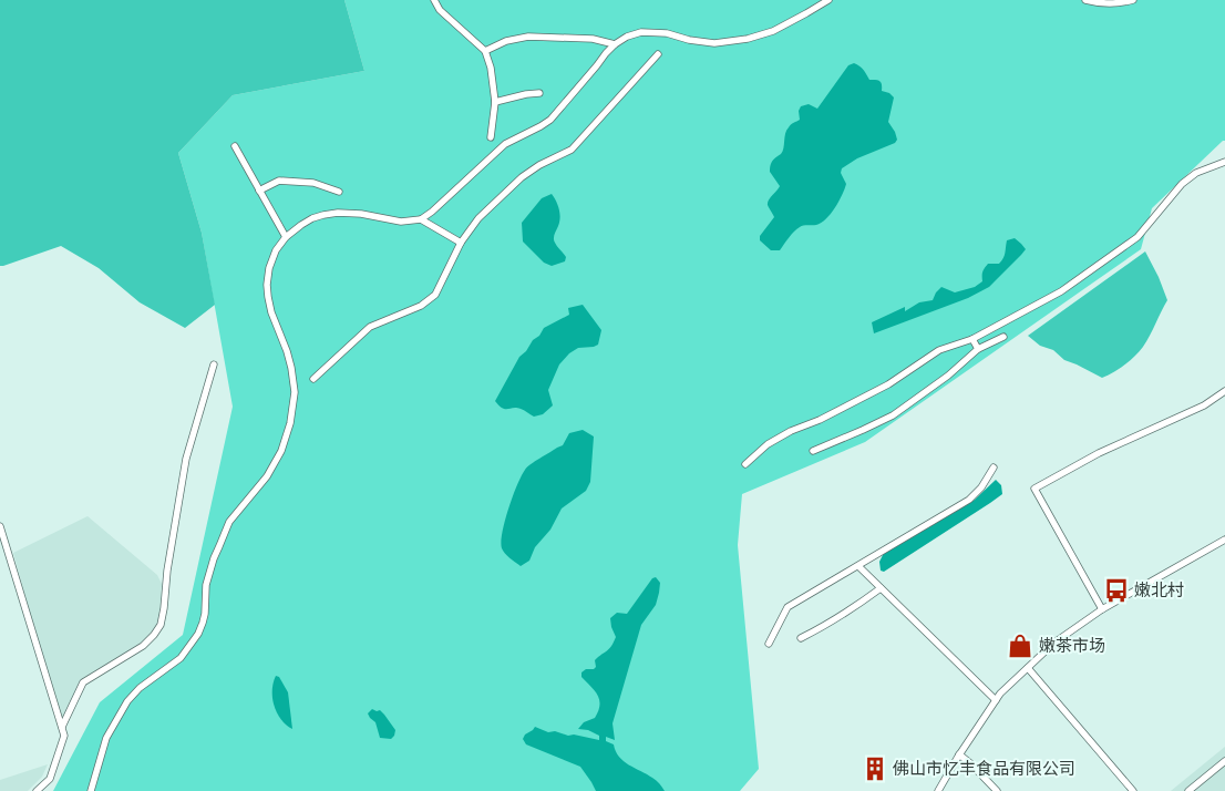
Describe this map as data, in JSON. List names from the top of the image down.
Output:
{
  "places": {
    "bus stop": ["嫩北村"],
    "shop": ["嫩茶市场"],
    "building": ["佛山市忆丰食品有限公司"]
  }
}
